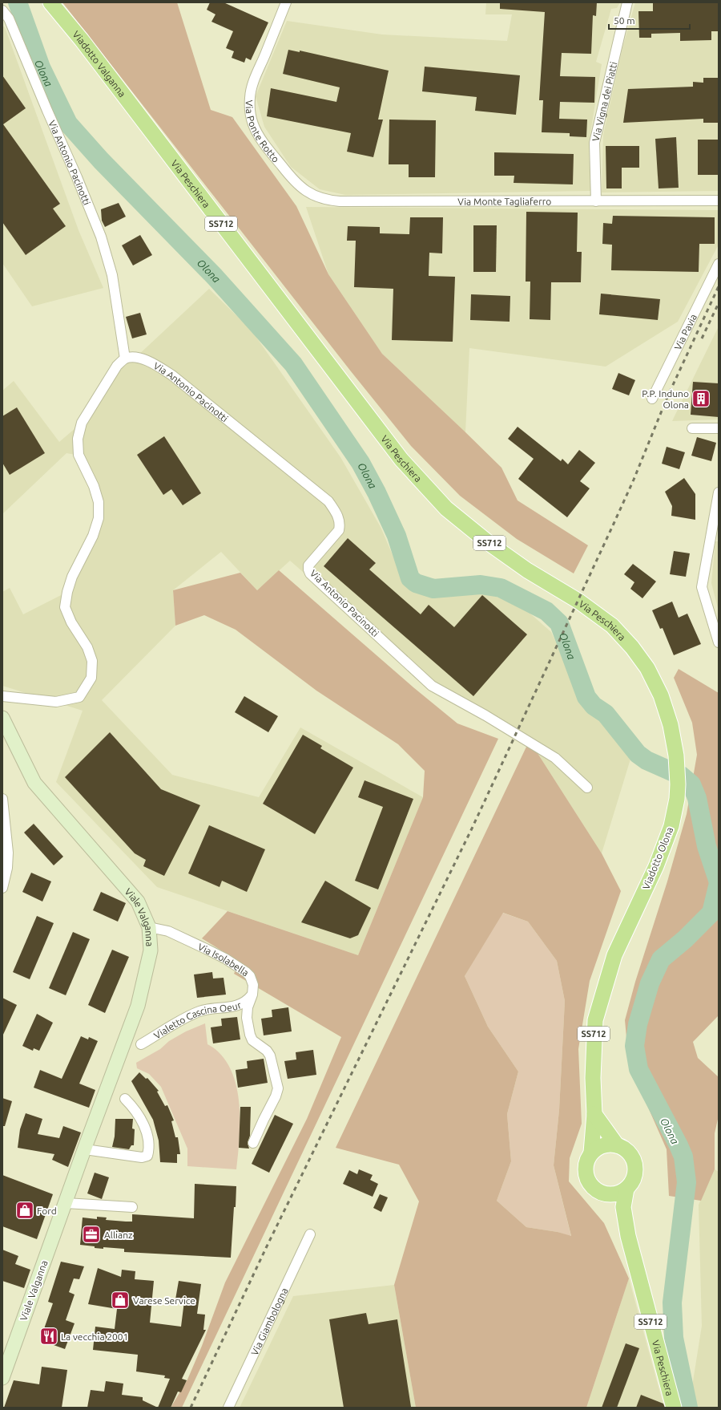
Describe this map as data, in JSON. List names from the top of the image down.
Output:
{
  "streets": {
    "main road": [
      "Viadotto Valganna",
      "Via Peschiera",
      "SS712",
      "Viadotto Olona",
      "Viale Valganna"
    ],
    "street": [
      "Via Vigna dei Piatti",
      "Via Ponte Rotto",
      "Via Antonio Pacinotti",
      "Via Monte Tagliaferro",
      "Via Pavia",
      "Via Isolabella",
      "Vialetto Cascina Oeur",
      "Via Giambologna"
    ]
  },
  "crossings": [
    ["Viadotto Valganna", "Via Peschiera"],
    ["Via Vigna dei Piatti", "Via Monte Tagliaferro"],
    ["Via Ponte Rotto", "Via Monte Tagliaferro"],
    ["Via Peschiera", "Viadotto Olona"],
    ["Viale Valganna", "Via Isolabella"],
    ["Via Isolabella", "Vialetto Cascina Oeur"]
  ],
  "water": ["Olona"],
  "places": {
    "building": ["P.P. Induno Olona"],
    "shop": ["Ford", "Varese Service"],
    "office": ["Allianz"],
    "restaurant": ["La vecchia 2001"]
  },
  "scale_bar": "50 m"
}
